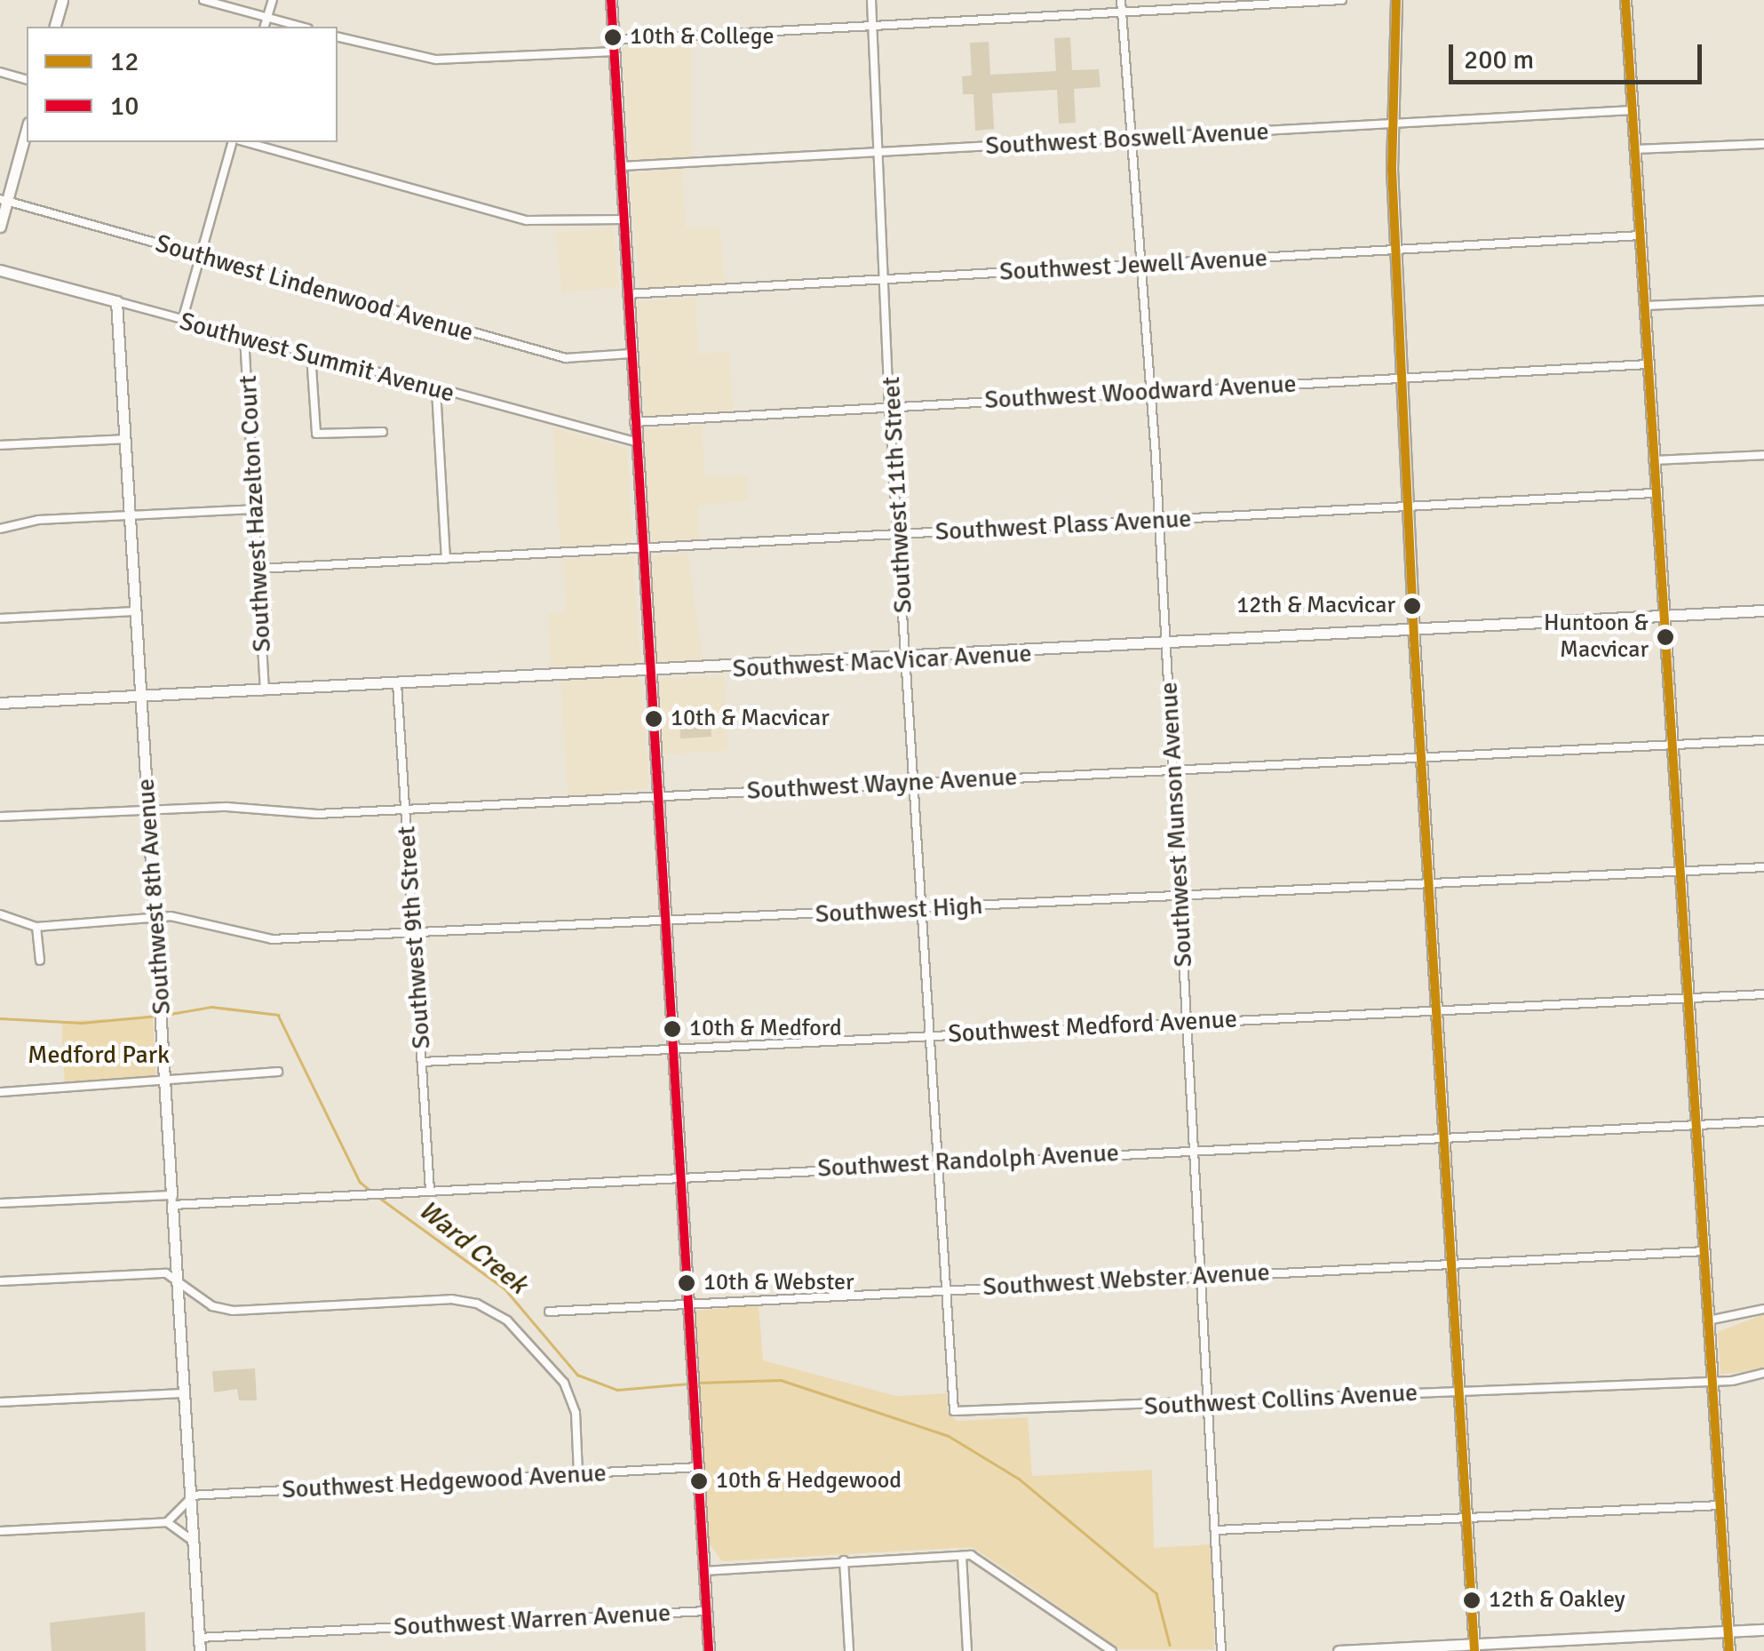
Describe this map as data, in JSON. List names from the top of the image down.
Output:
{
  "streets": {
    "main road": ["Southwest Summit Avenue", "Southwest MacVicar Avenue", "Southwest 8th Avenue"],
    "street": [
      "Southwest Boswell Avenue",
      "Southwest Jewell Avenue",
      "Southwest Lindenwood Avenue",
      "Southwest Woodward Avenue",
      "Southwest 11th Street",
      "Southwest Hazelton Court",
      "Southwest Plass Avenue",
      "Southwest Wayne Avenue",
      "Southwest Munson Avenue",
      "Southwest High",
      "Southwest 9th Street",
      "Southwest Medford Avenue",
      "Southwest Randolph Avenue",
      "Southwest Webster Avenue",
      "Southwest Collins Avenue",
      "Southwest Hedgewood Avenue",
      "Southwest Warren Avenue"
    ]
  },
  "crossings": [
    ["Southwest Boswell Avenue", "Southwest 11th Street"],
    ["Southwest Boswell Avenue", "Southwest Munson Avenue"],
    ["Southwest Jewell Avenue", "Southwest 11th Street"],
    ["Southwest Jewell Avenue", "Southwest Munson Avenue"],
    ["Southwest Summit Avenue", "Southwest Hazelton Court"],
    ["Southwest Summit Avenue", "Southwest 8th Avenue"],
    ["Southwest Woodward Avenue", "Southwest 11th Street"],
    ["Southwest Woodward Avenue", "Southwest Munson Avenue"],
    ["Southwest 11th Street", "Southwest Plass Avenue"],
    ["Southwest 11th Street", "Southwest MacVicar Avenue"],
    ["Southwest 11th Street", "Southwest Wayne Avenue"],
    ["Southwest 11th Street", "Southwest High"],
    ["Southwest 11th Street", "Southwest Medford Avenue"],
    ["Southwest 11th Street", "Southwest Randolph Avenue"],
    ["Southwest 11th Street", "Southwest Webster Avenue"],
    ["Southwest 11th Street", "Southwest Collins Avenue"],
    ["Southwest Hazelton Court", "Southwest Plass Avenue"],
    ["Southwest Hazelton Court", "Southwest MacVicar Avenue"],
    ["Southwest Plass Avenue", "Southwest Munson Avenue"],
    ["Southwest MacVicar Avenue", "Southwest Munson Avenue"],
    ["Southwest MacVicar Avenue", "Southwest 8th Avenue"],
    ["Southwest MacVicar Avenue", "Southwest 9th Street"],
    ["Southwest Wayne Avenue", "Southwest Munson Avenue"],
    ["Southwest Wayne Avenue", "Southwest 8th Avenue"],
    ["Southwest Wayne Avenue", "Southwest 9th Street"],
    ["Southwest Munson Avenue", "Southwest High"],
    ["Southwest Munson Avenue", "Southwest Medford Avenue"],
    ["Southwest Munson Avenue", "Southwest Randolph Avenue"],
    ["Southwest Munson Avenue", "Southwest Webster Avenue"],
    ["Southwest Munson Avenue", "Southwest Collins Avenue"],
    ["Southwest 8th Avenue", "Southwest High"],
    ["Southwest 8th Avenue", "Southwest Randolph Avenue"],
    ["Southwest 8th Avenue", "Southwest Hedgewood Avenue"],
    ["Southwest 8th Avenue", "Southwest Warren Avenue"],
    ["Southwest High", "Southwest 9th Street"],
    ["Southwest 9th Street", "Southwest Medford Avenue"],
    ["Southwest 9th Street", "Southwest Randolph Avenue"]
  ],
  "water": ["Ward Creek"],
  "parks": ["Medford Park"],
  "places": [
    "10th & College",
    "12th & Macvicar",
    "Huntoon & Macvicar",
    "10th & Macvicar",
    "10th & Medford",
    "10th & Webster",
    "10th & Hedgewood",
    "12th & Oakley"
  ],
  "lines": ["transit line 12", "transit line 10"],
  "legend": ["12", "10"],
  "scale_bar": "200 m"
}
